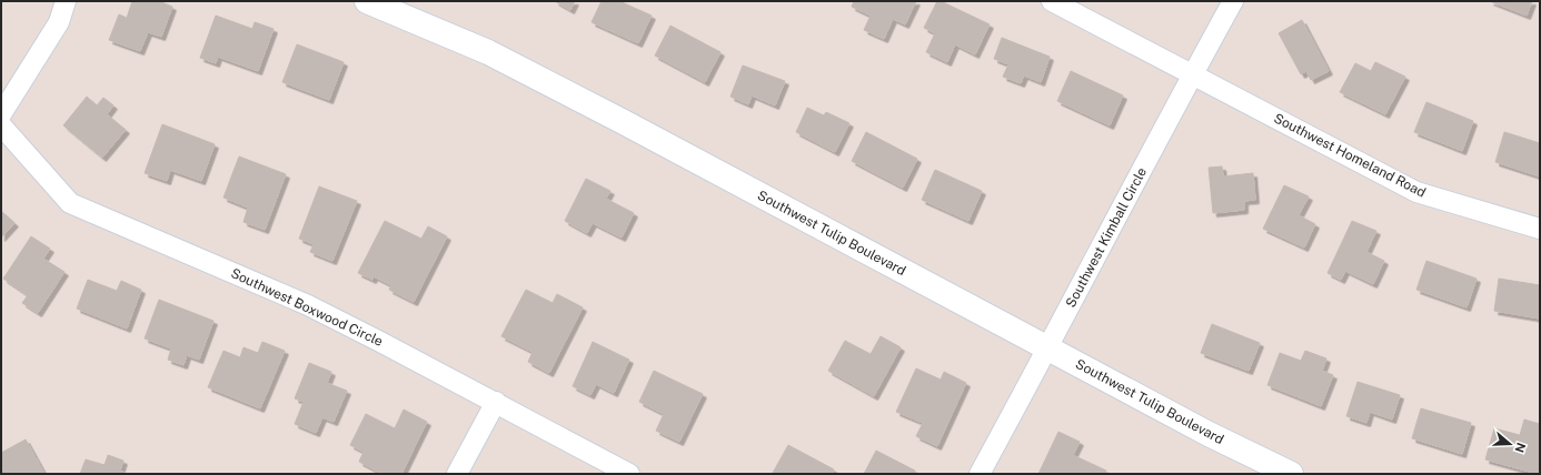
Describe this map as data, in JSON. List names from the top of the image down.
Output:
{
  "streets": {
    "street": [
      "Southwest Homeland Road",
      "Southwest Tulip Boulevard",
      "Southwest Kimball Circle",
      "Southwest Boxwood Circle"
    ]
  },
  "crossings": [
    ["Southwest Homeland Road", "Southwest Kimball Circle"],
    ["Southwest Tulip Boulevard", "Southwest Kimball Circle"]
  ],
  "north": "right"
}
